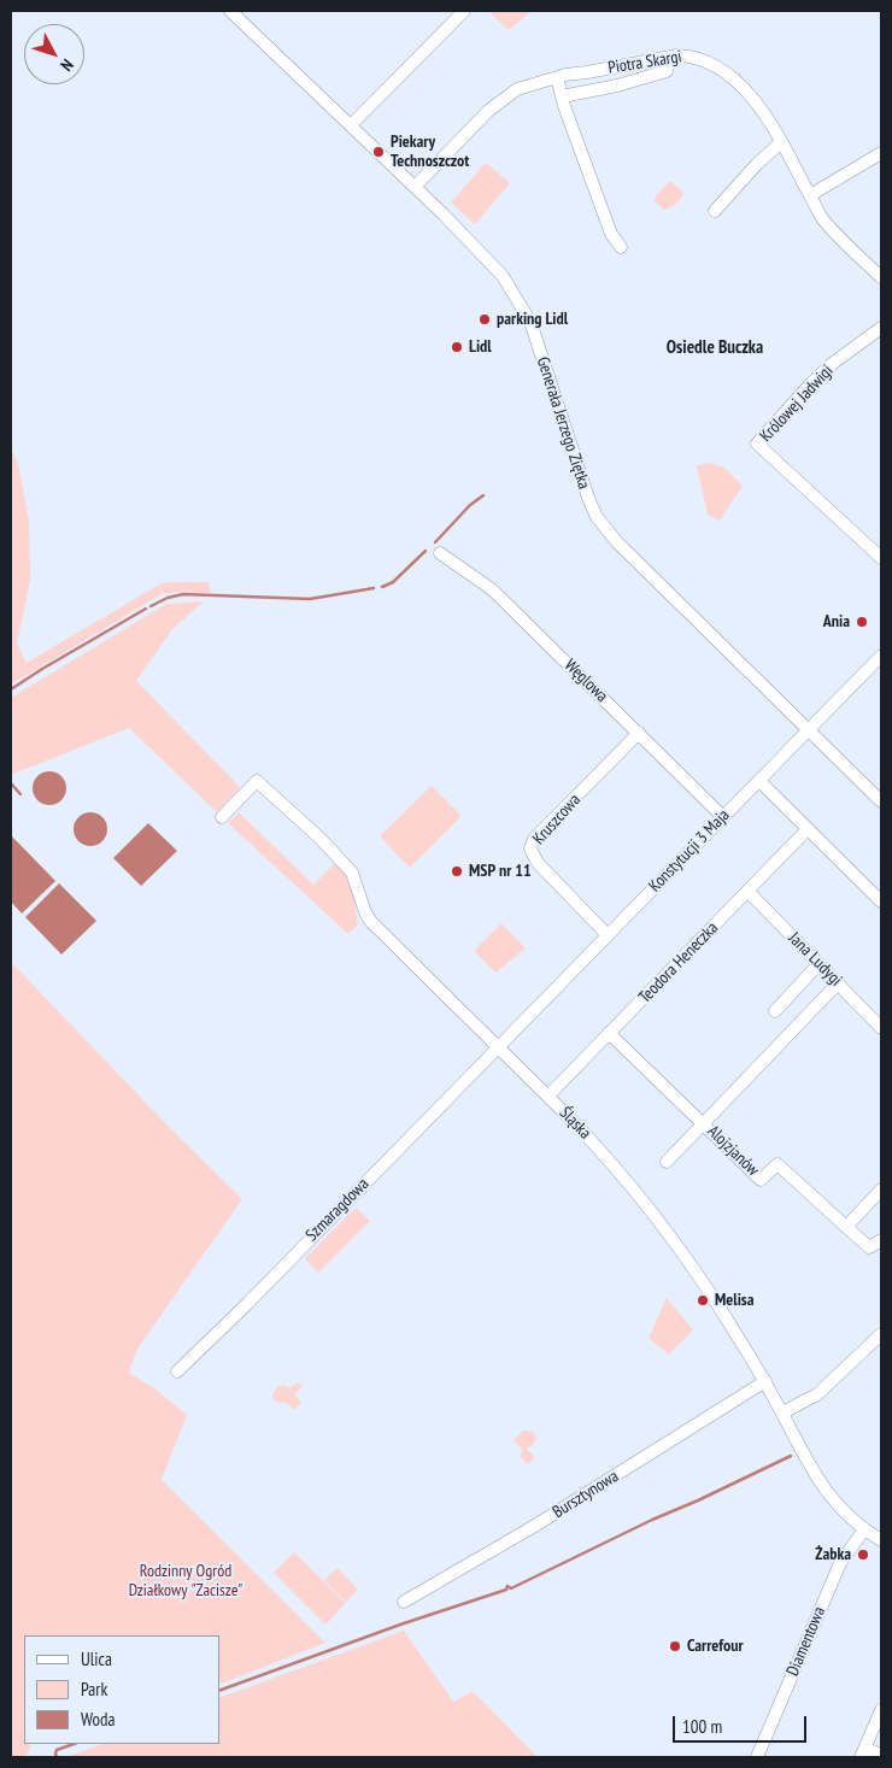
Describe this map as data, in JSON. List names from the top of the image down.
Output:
{
  "streets": {
    "street": [
      "Piotra Skargi",
      "Królowej Jadwigi",
      "Generała Jerzego Ziętka",
      "Węglowa",
      "Kruszcowa",
      "Konstytucji 3 Maja",
      "Jana Ludygi",
      "Teodora Heneczka",
      "Śląska",
      "Alojzjanów",
      "Szmaragdowa",
      "Bursztynowa",
      "Diamentowa"
    ]
  },
  "crossings": [
    ["Piotra Skargi", "Generała Jerzego Ziętka"],
    ["Generała Jerzego Ziętka", "Konstytucji 3 Maja"],
    ["Węglowa", "Kruszcowa"],
    ["Węglowa", "Konstytucji 3 Maja"],
    ["Kruszcowa", "Konstytucji 3 Maja"],
    ["Konstytucji 3 Maja", "Śląska"],
    ["Konstytucji 3 Maja", "Szmaragdowa"],
    ["Jana Ludygi", "Teodora Heneczka"],
    ["Teodora Heneczka", "Śląska"],
    ["Teodora Heneczka", "Alojzjanów"],
    ["Śląska", "Szmaragdowa"],
    ["Śląska", "Bursztynowa"],
    ["Śląska", "Diamentowa"]
  ],
  "districts": ["Osiedle Buczka"],
  "parks": ["Rodzinny Ogród Działkowy \"Zacisze\""],
  "places": [
    "Piekary Technoszczot",
    "parking Lidl",
    "Lidl",
    "Ania",
    "MSP nr 11",
    "Melisa",
    "Żabka",
    "Carrefour"
  ],
  "legend": ["Ulica", "Park", "Woda"],
  "scale_bar": "100 m",
  "north": "bottom right"
}
